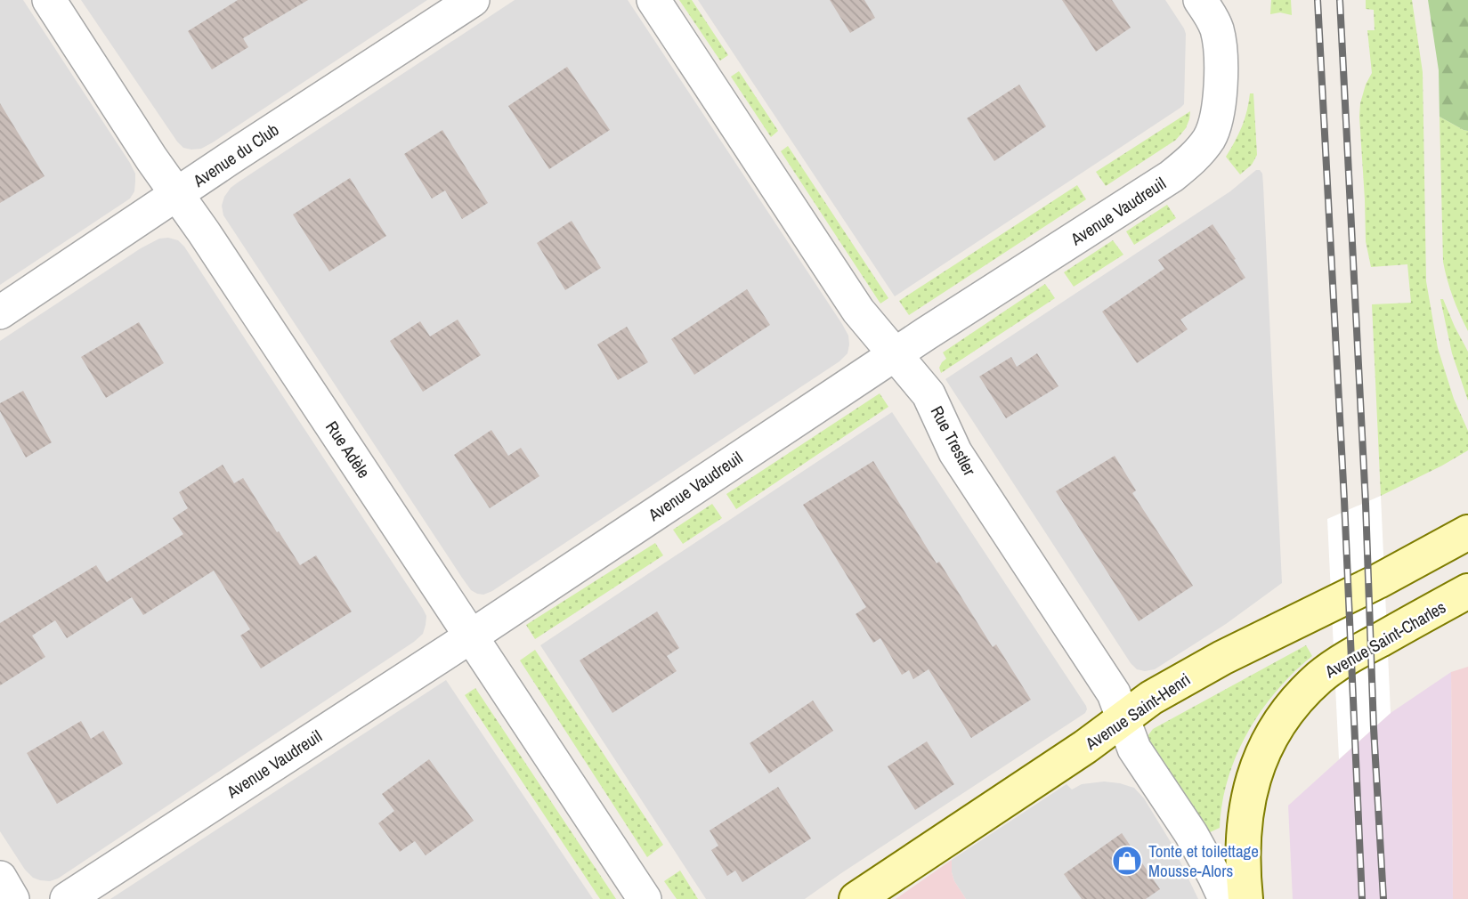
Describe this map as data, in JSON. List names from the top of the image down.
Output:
{
  "streets": {
    "main road": ["Avenue Saint-Charles", "Avenue Saint-Henri"],
    "street": [
      "Avenue du Club",
      "Avenue Vaudreuil",
      "Rue Trestler",
      "Rue Adèle"
    ]
  },
  "crossings": [
    ["Avenue du Club", "Rue Adèle"],
    ["Avenue Vaudreuil", "Rue Trestler"],
    ["Avenue Vaudreuil", "Rue Adèle"],
    ["Rue Trestler", "Avenue Saint-Henri"]
  ],
  "places": {
    "shop": ["Tonte et toilettage Mousse-Alors"]
  }
}
